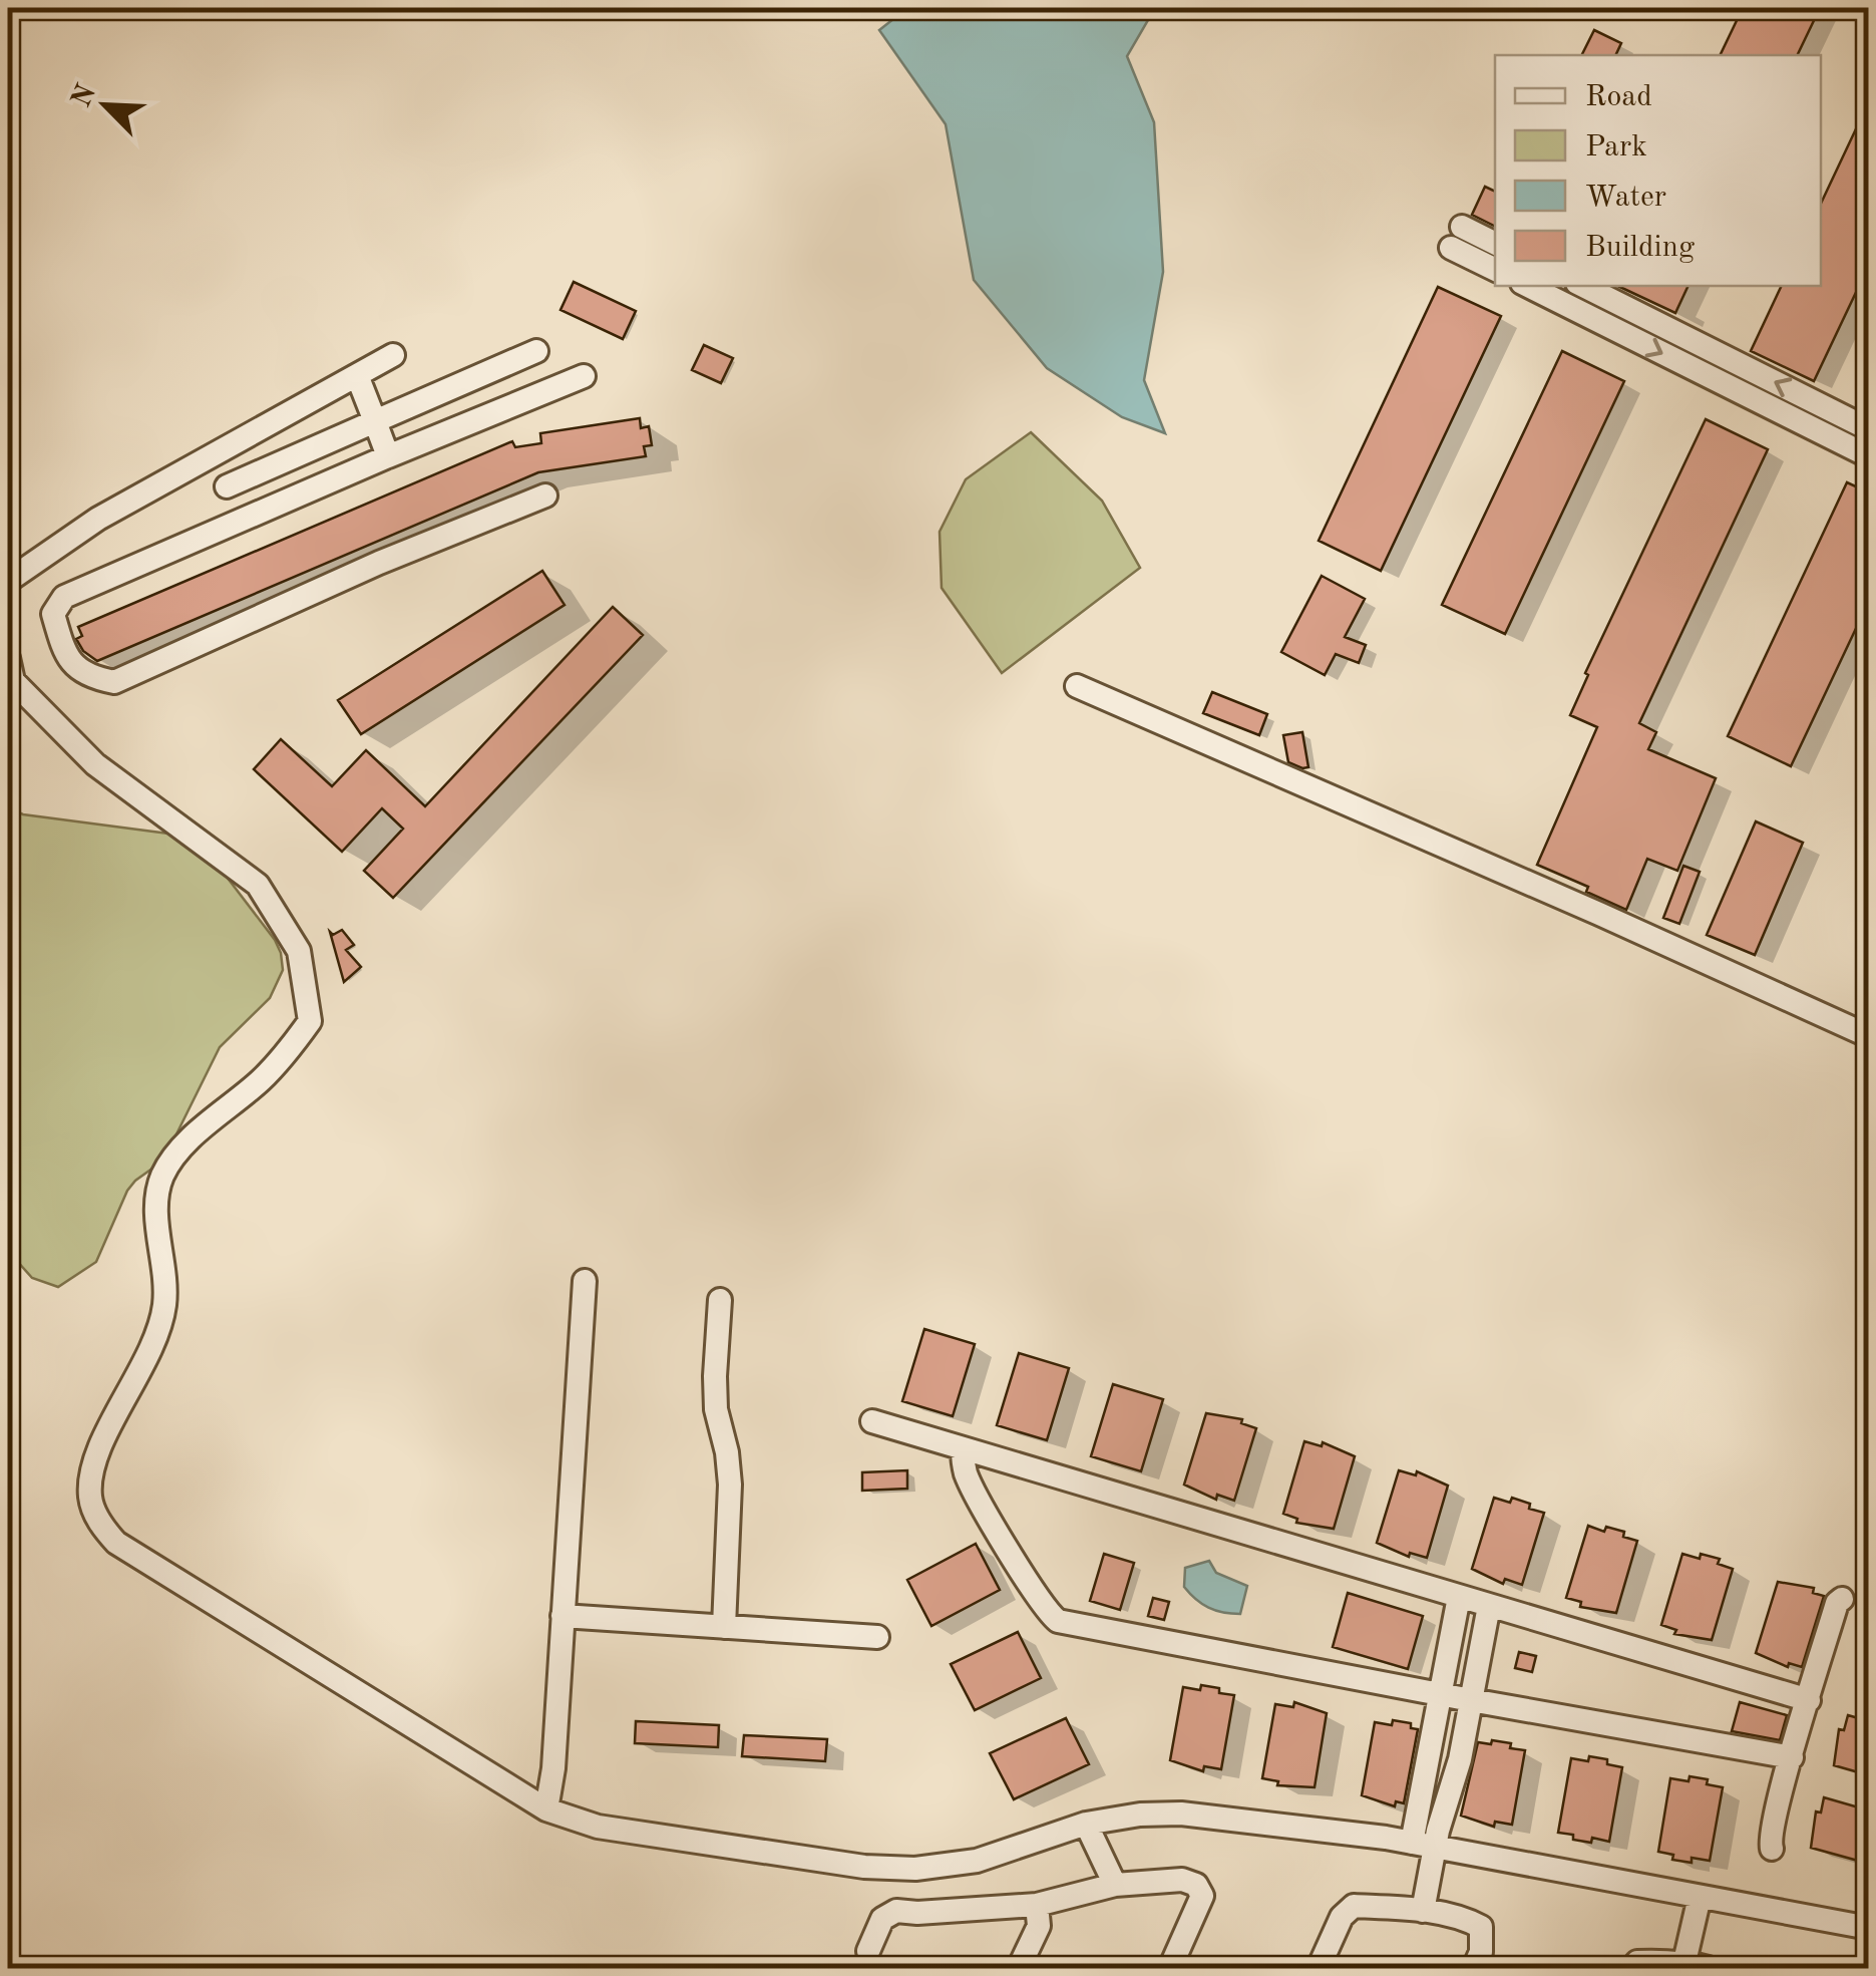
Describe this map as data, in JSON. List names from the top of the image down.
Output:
{
  "legend": [
    "Road",
    "Park",
    "Water",
    "Building"
  ],
  "north": "top left"
}
